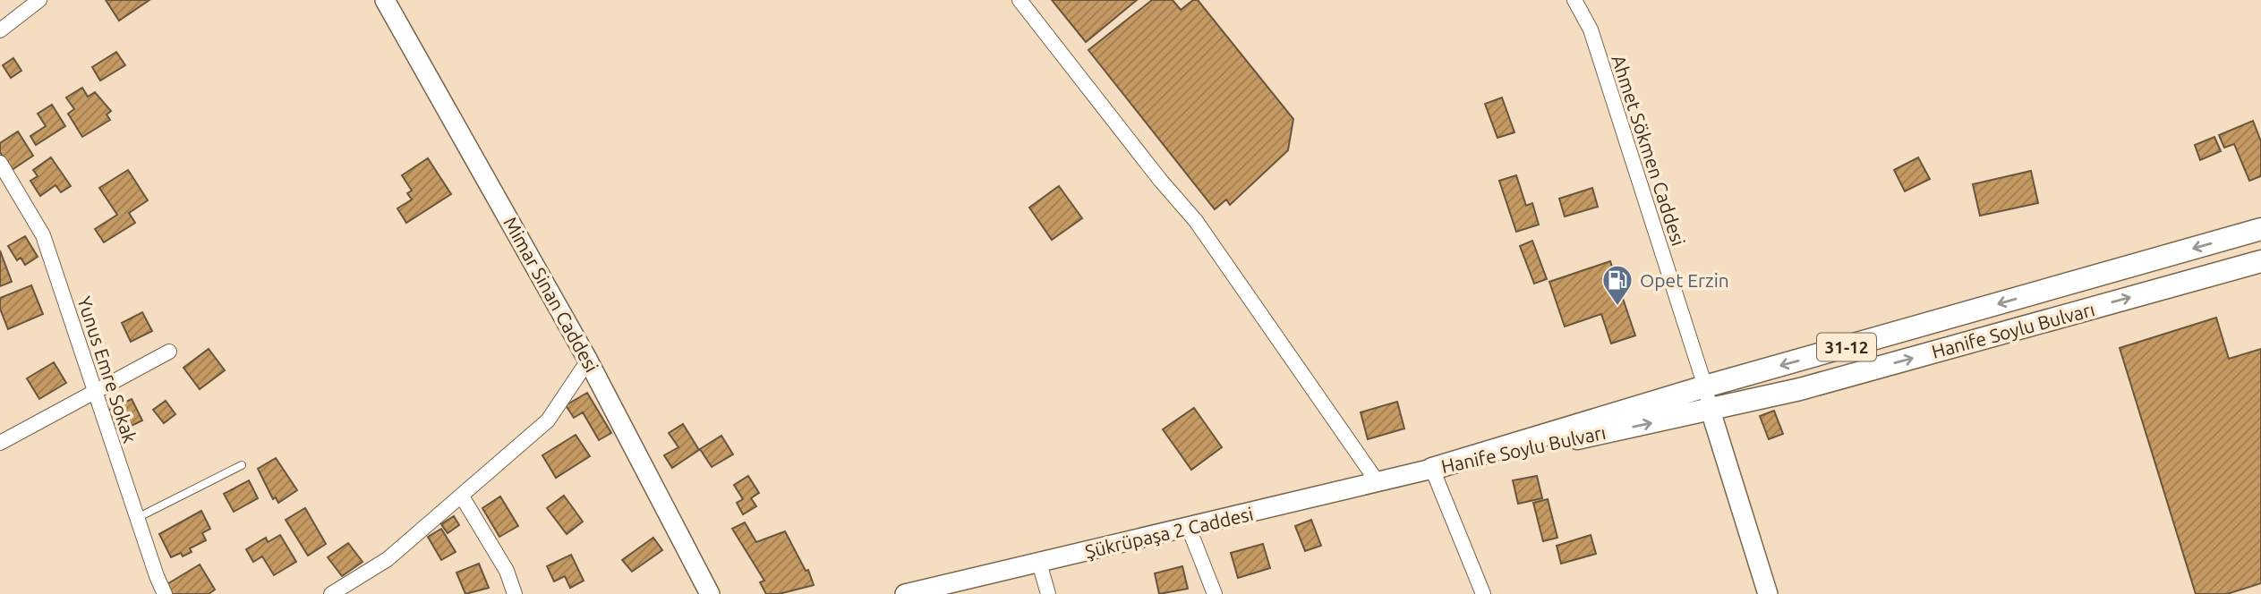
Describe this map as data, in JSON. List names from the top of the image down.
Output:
{
  "streets": {
    "main road": ["Hanife Soylu Bulvarı", "31-12"],
    "street": [
      "Ahmet Sökmen Caddesi",
      "Mimar Sinan Caddesi",
      "Yunus Emre Sokak",
      "Şükrüpaşa 2 Caddesi"
    ]
  },
  "crossings": [
    ["Ahmet Sökmen Caddesi", "Hanife Soylu Bulvarı"],
    ["Hanife Soylu Bulvarı", "Şükrüpaşa 2 Caddesi"]
  ],
  "places": {
    "fuel station": ["Opet Erzin"]
  }
}
